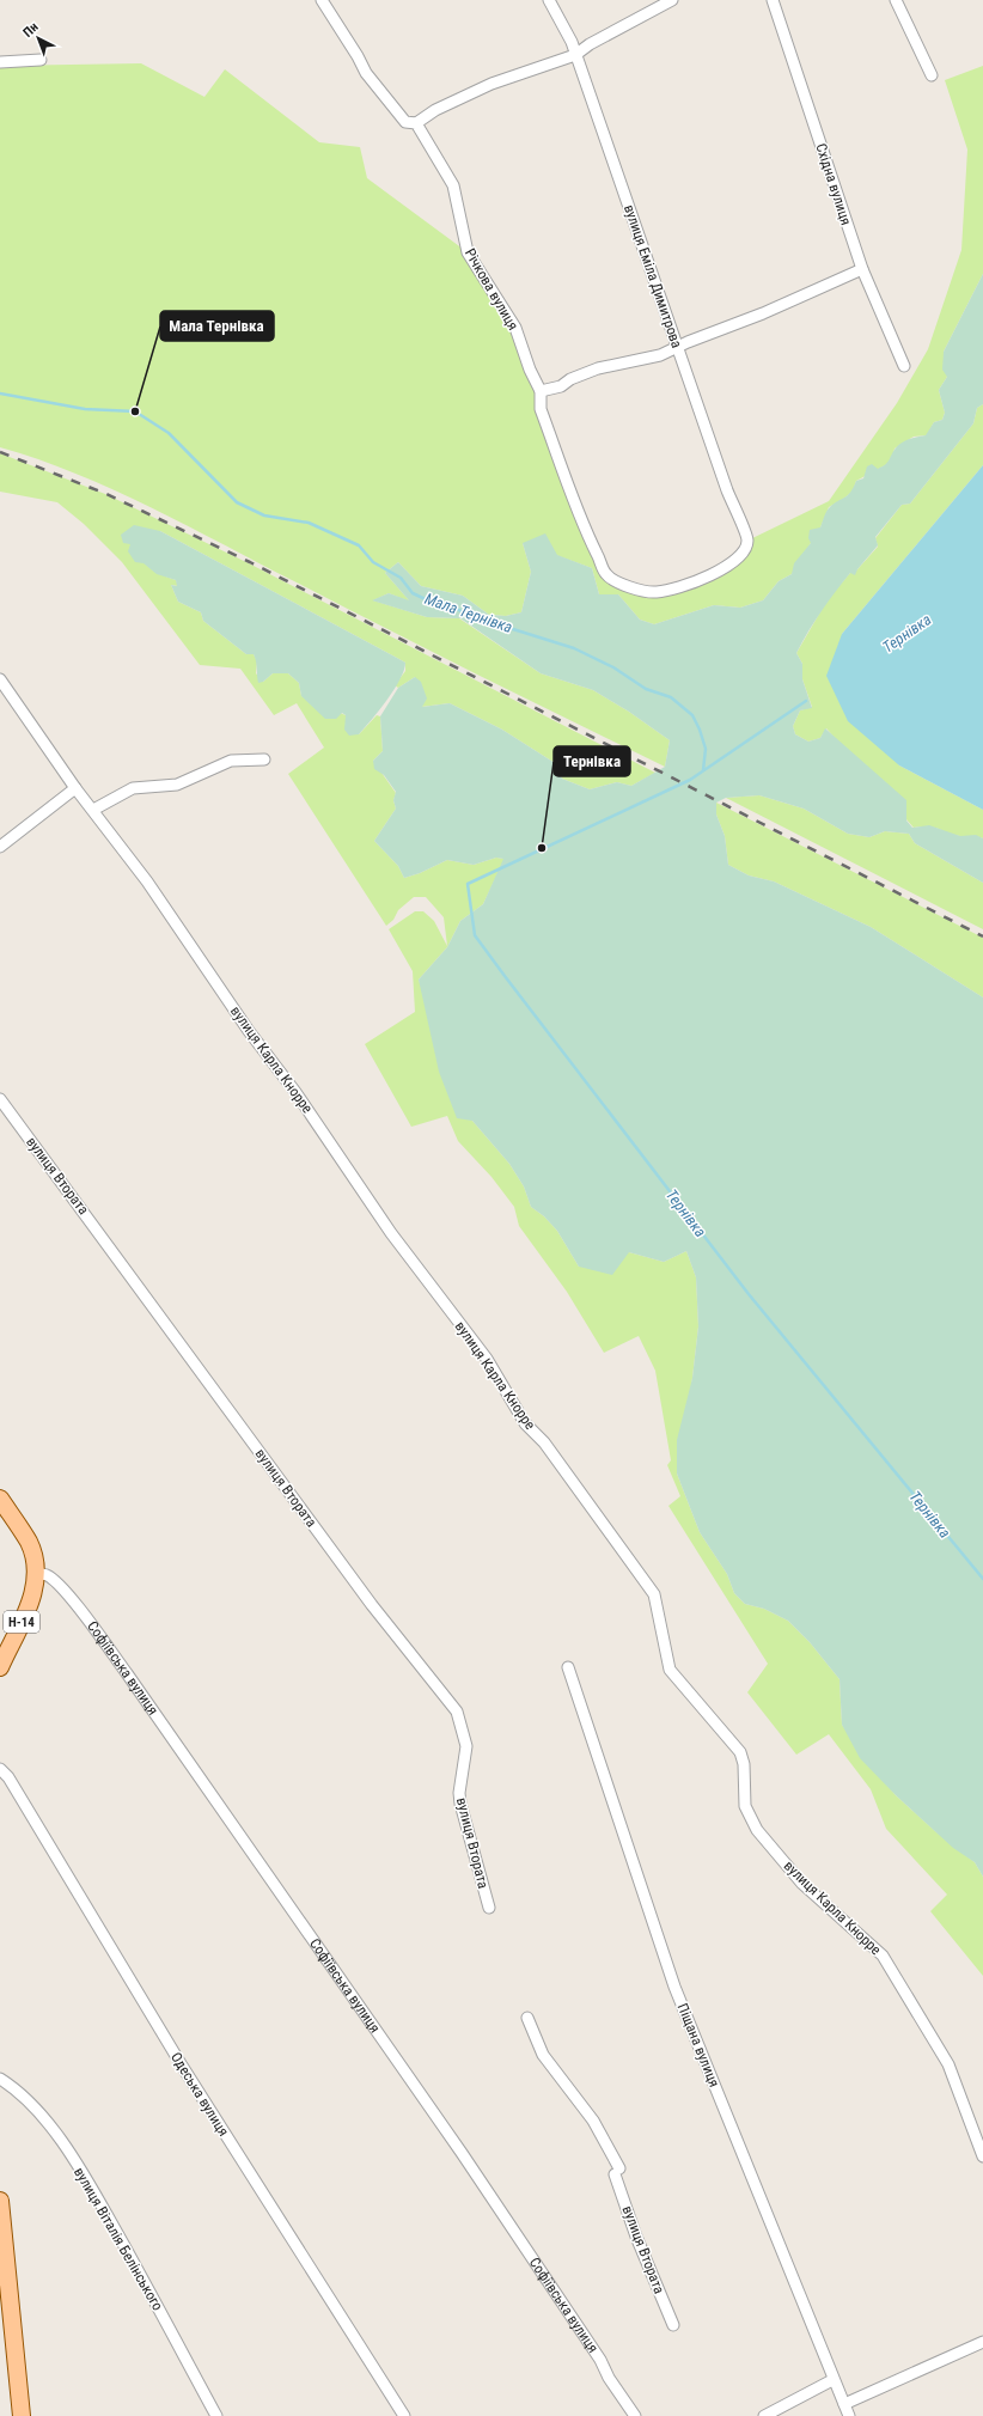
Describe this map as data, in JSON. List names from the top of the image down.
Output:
{
  "streets": {
    "main road": ["Н-14"],
    "street": [
      "Східна вулиця",
      "вулиця Еміла Димитрова",
      "Річкова вулиця",
      "вулиця Карла Кнорре",
      "вулиця Втората",
      "Софіївська вулиця",
      "Піщана вулиця",
      "Одеська вулиця",
      "вулиця Віталія Белінського"
    ]
  },
  "crossings": [
    ["вулиця Еміла Димитрова", "Річкова вулиця"],
    ["Н-14", "Софіївська вулиця"]
  ],
  "water": ["Мала Тернівка", "Тернівка"],
  "places": ["Мала Тернівка", "Тернівка"],
  "north": "top left"
}
